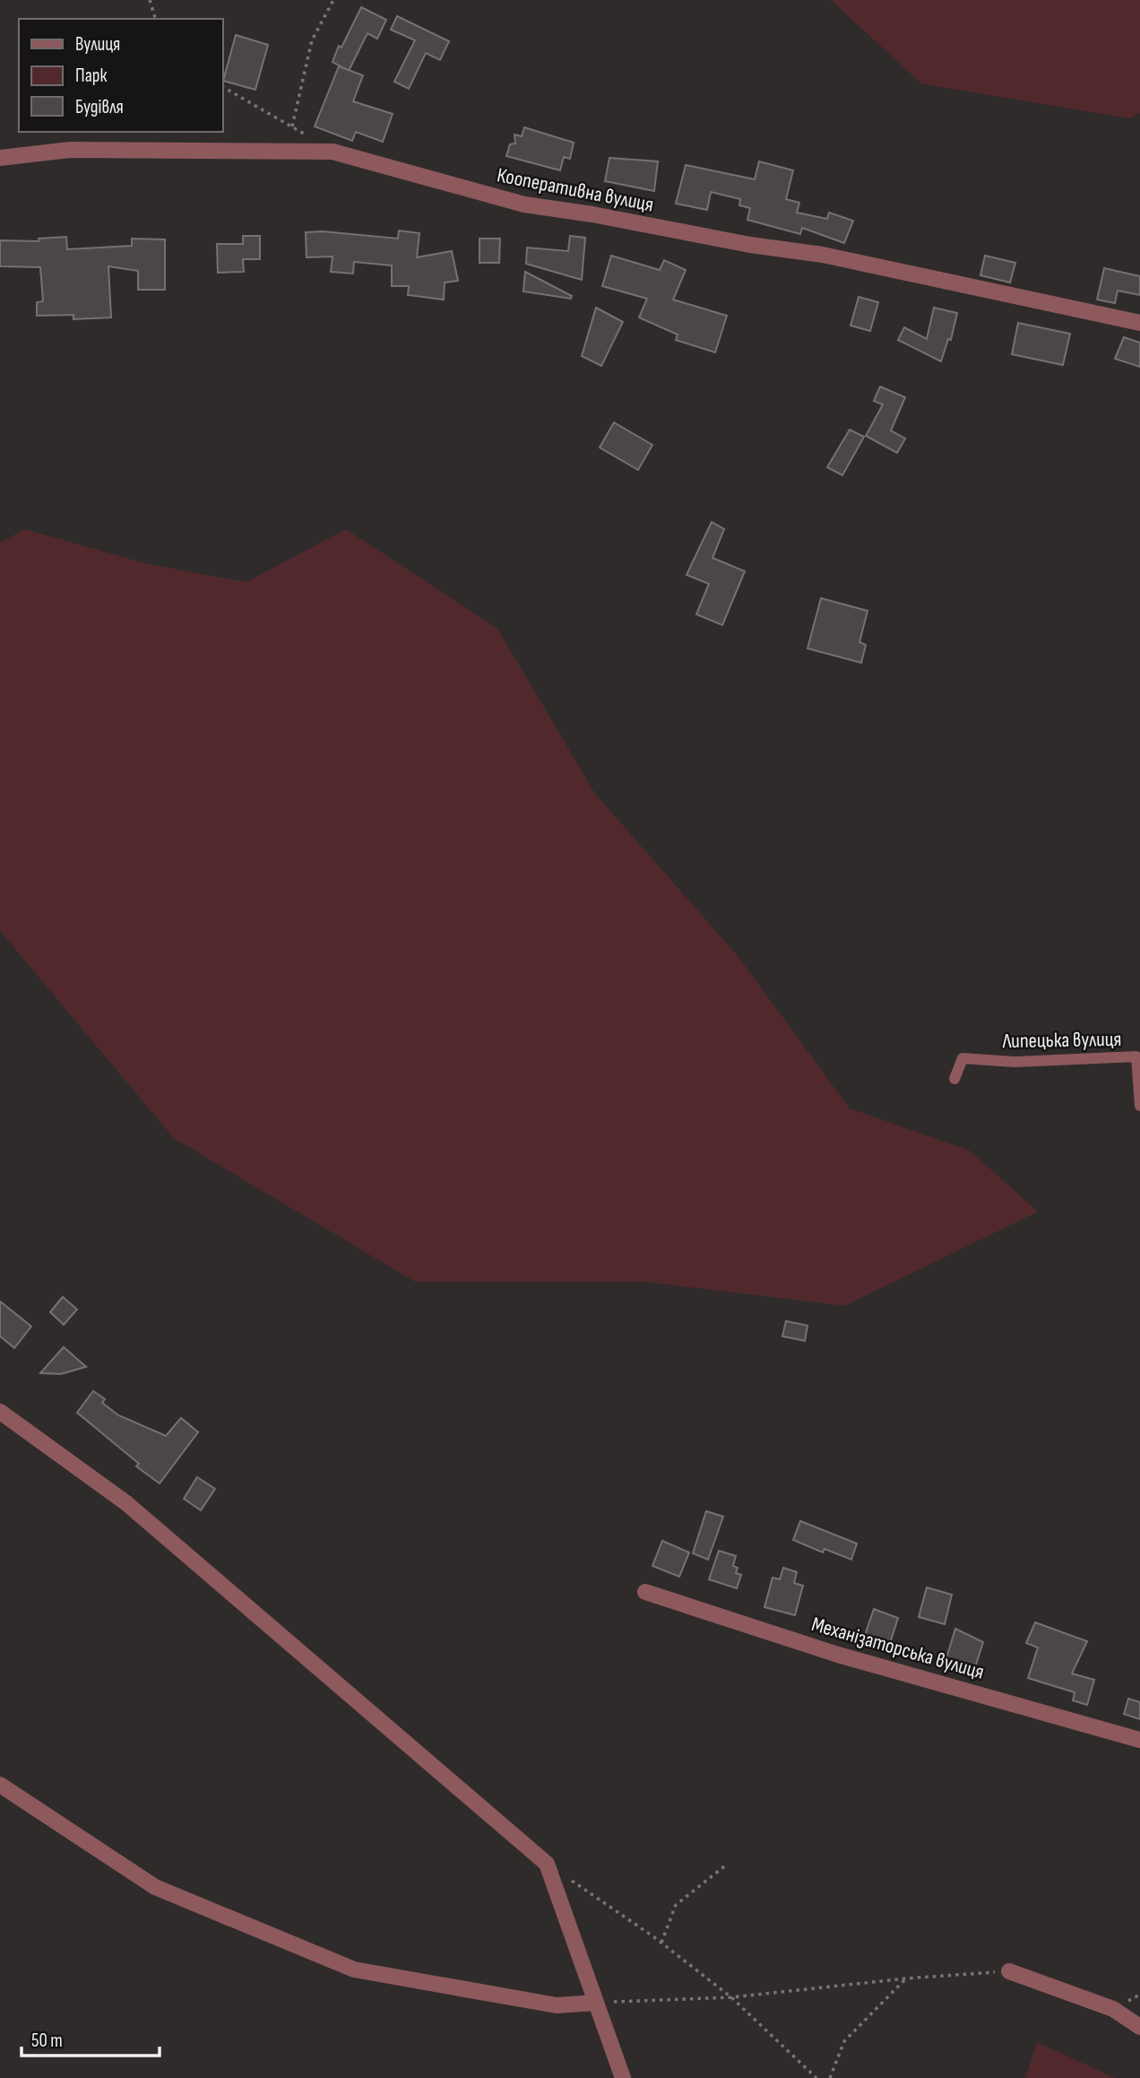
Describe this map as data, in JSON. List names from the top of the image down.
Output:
{
  "streets": {
    "street": ["Кооперативна вулиця", "Механізаторська вулиця"],
    "lane": ["Липецька вулиця"]
  },
  "legend": ["Вулиця", "Парк", "Будівля"],
  "scale_bar": "50 m"
}
